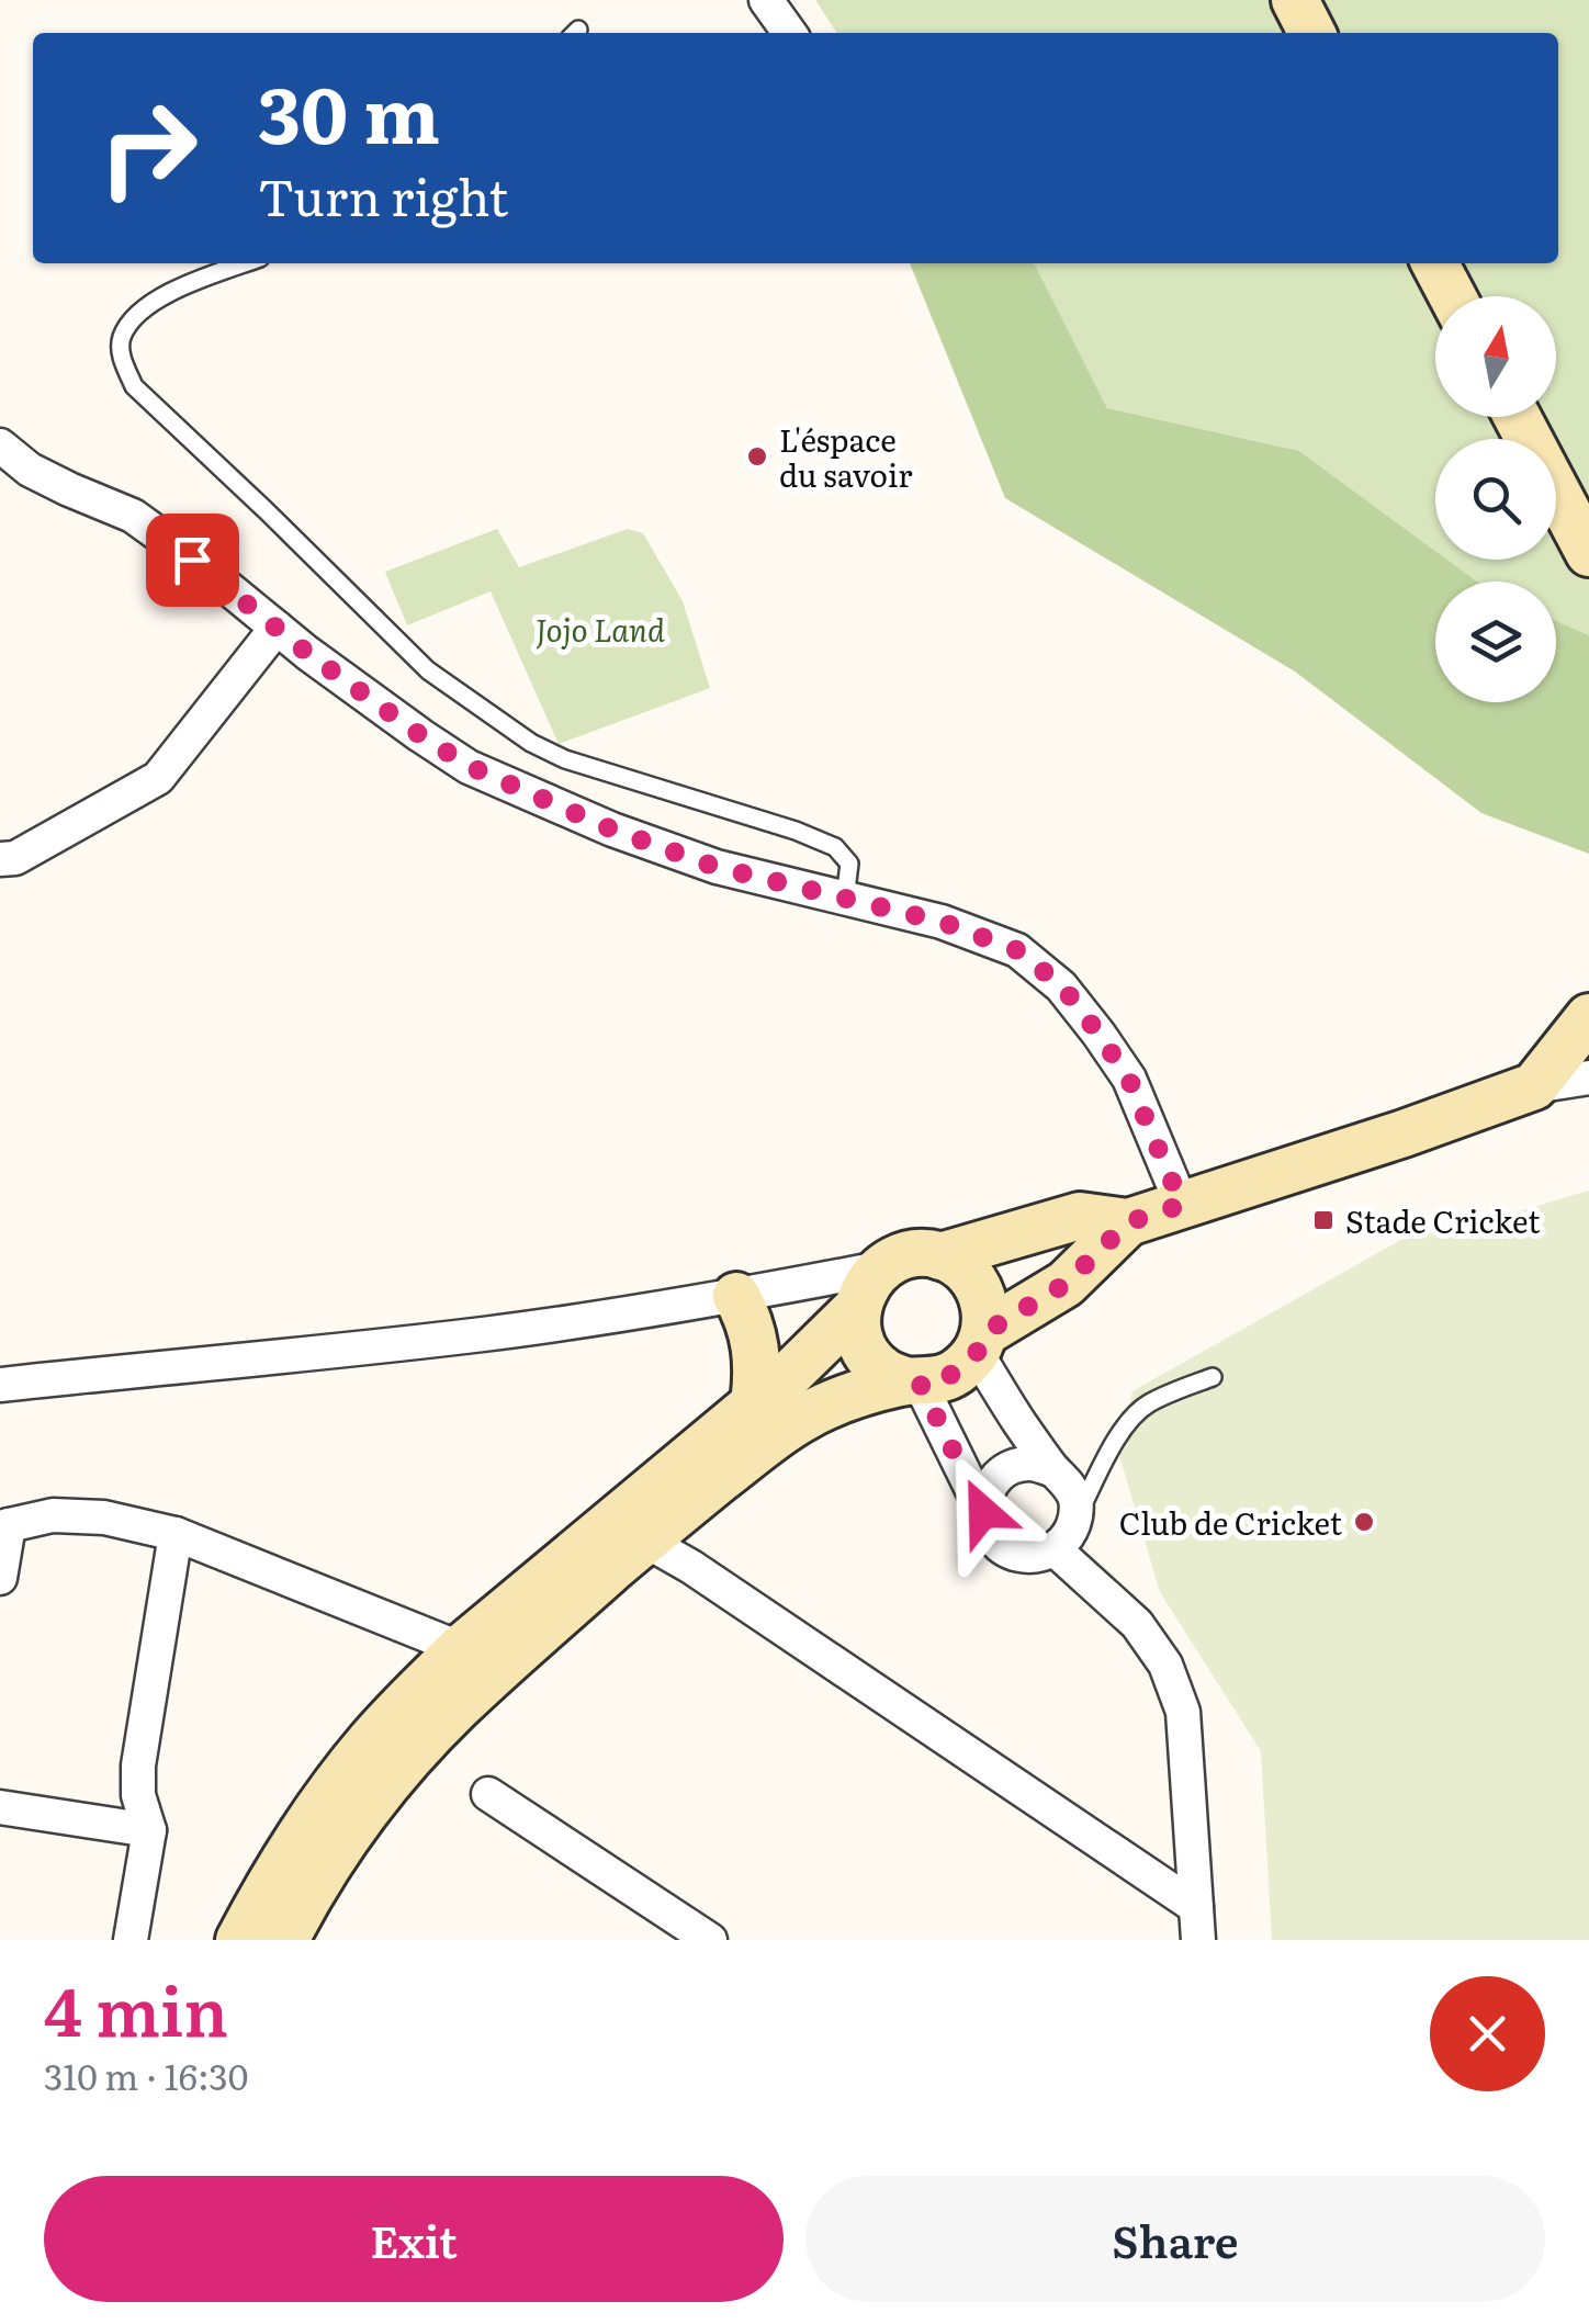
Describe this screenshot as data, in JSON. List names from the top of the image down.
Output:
{
  "parks": ["Jojo Land"],
  "places": {
    "other": ["L'éspace du savoir", "Club de Cricket"],
    "transit": ["Stade Cricket"]
  },
  "north": "top",
  "page": {
    "turn": ["30 m", "Turn right"],
    "heading": ["4 min", "310 m · 16:30"],
    "buttons": ["Exit", "Share"]
  }
}
